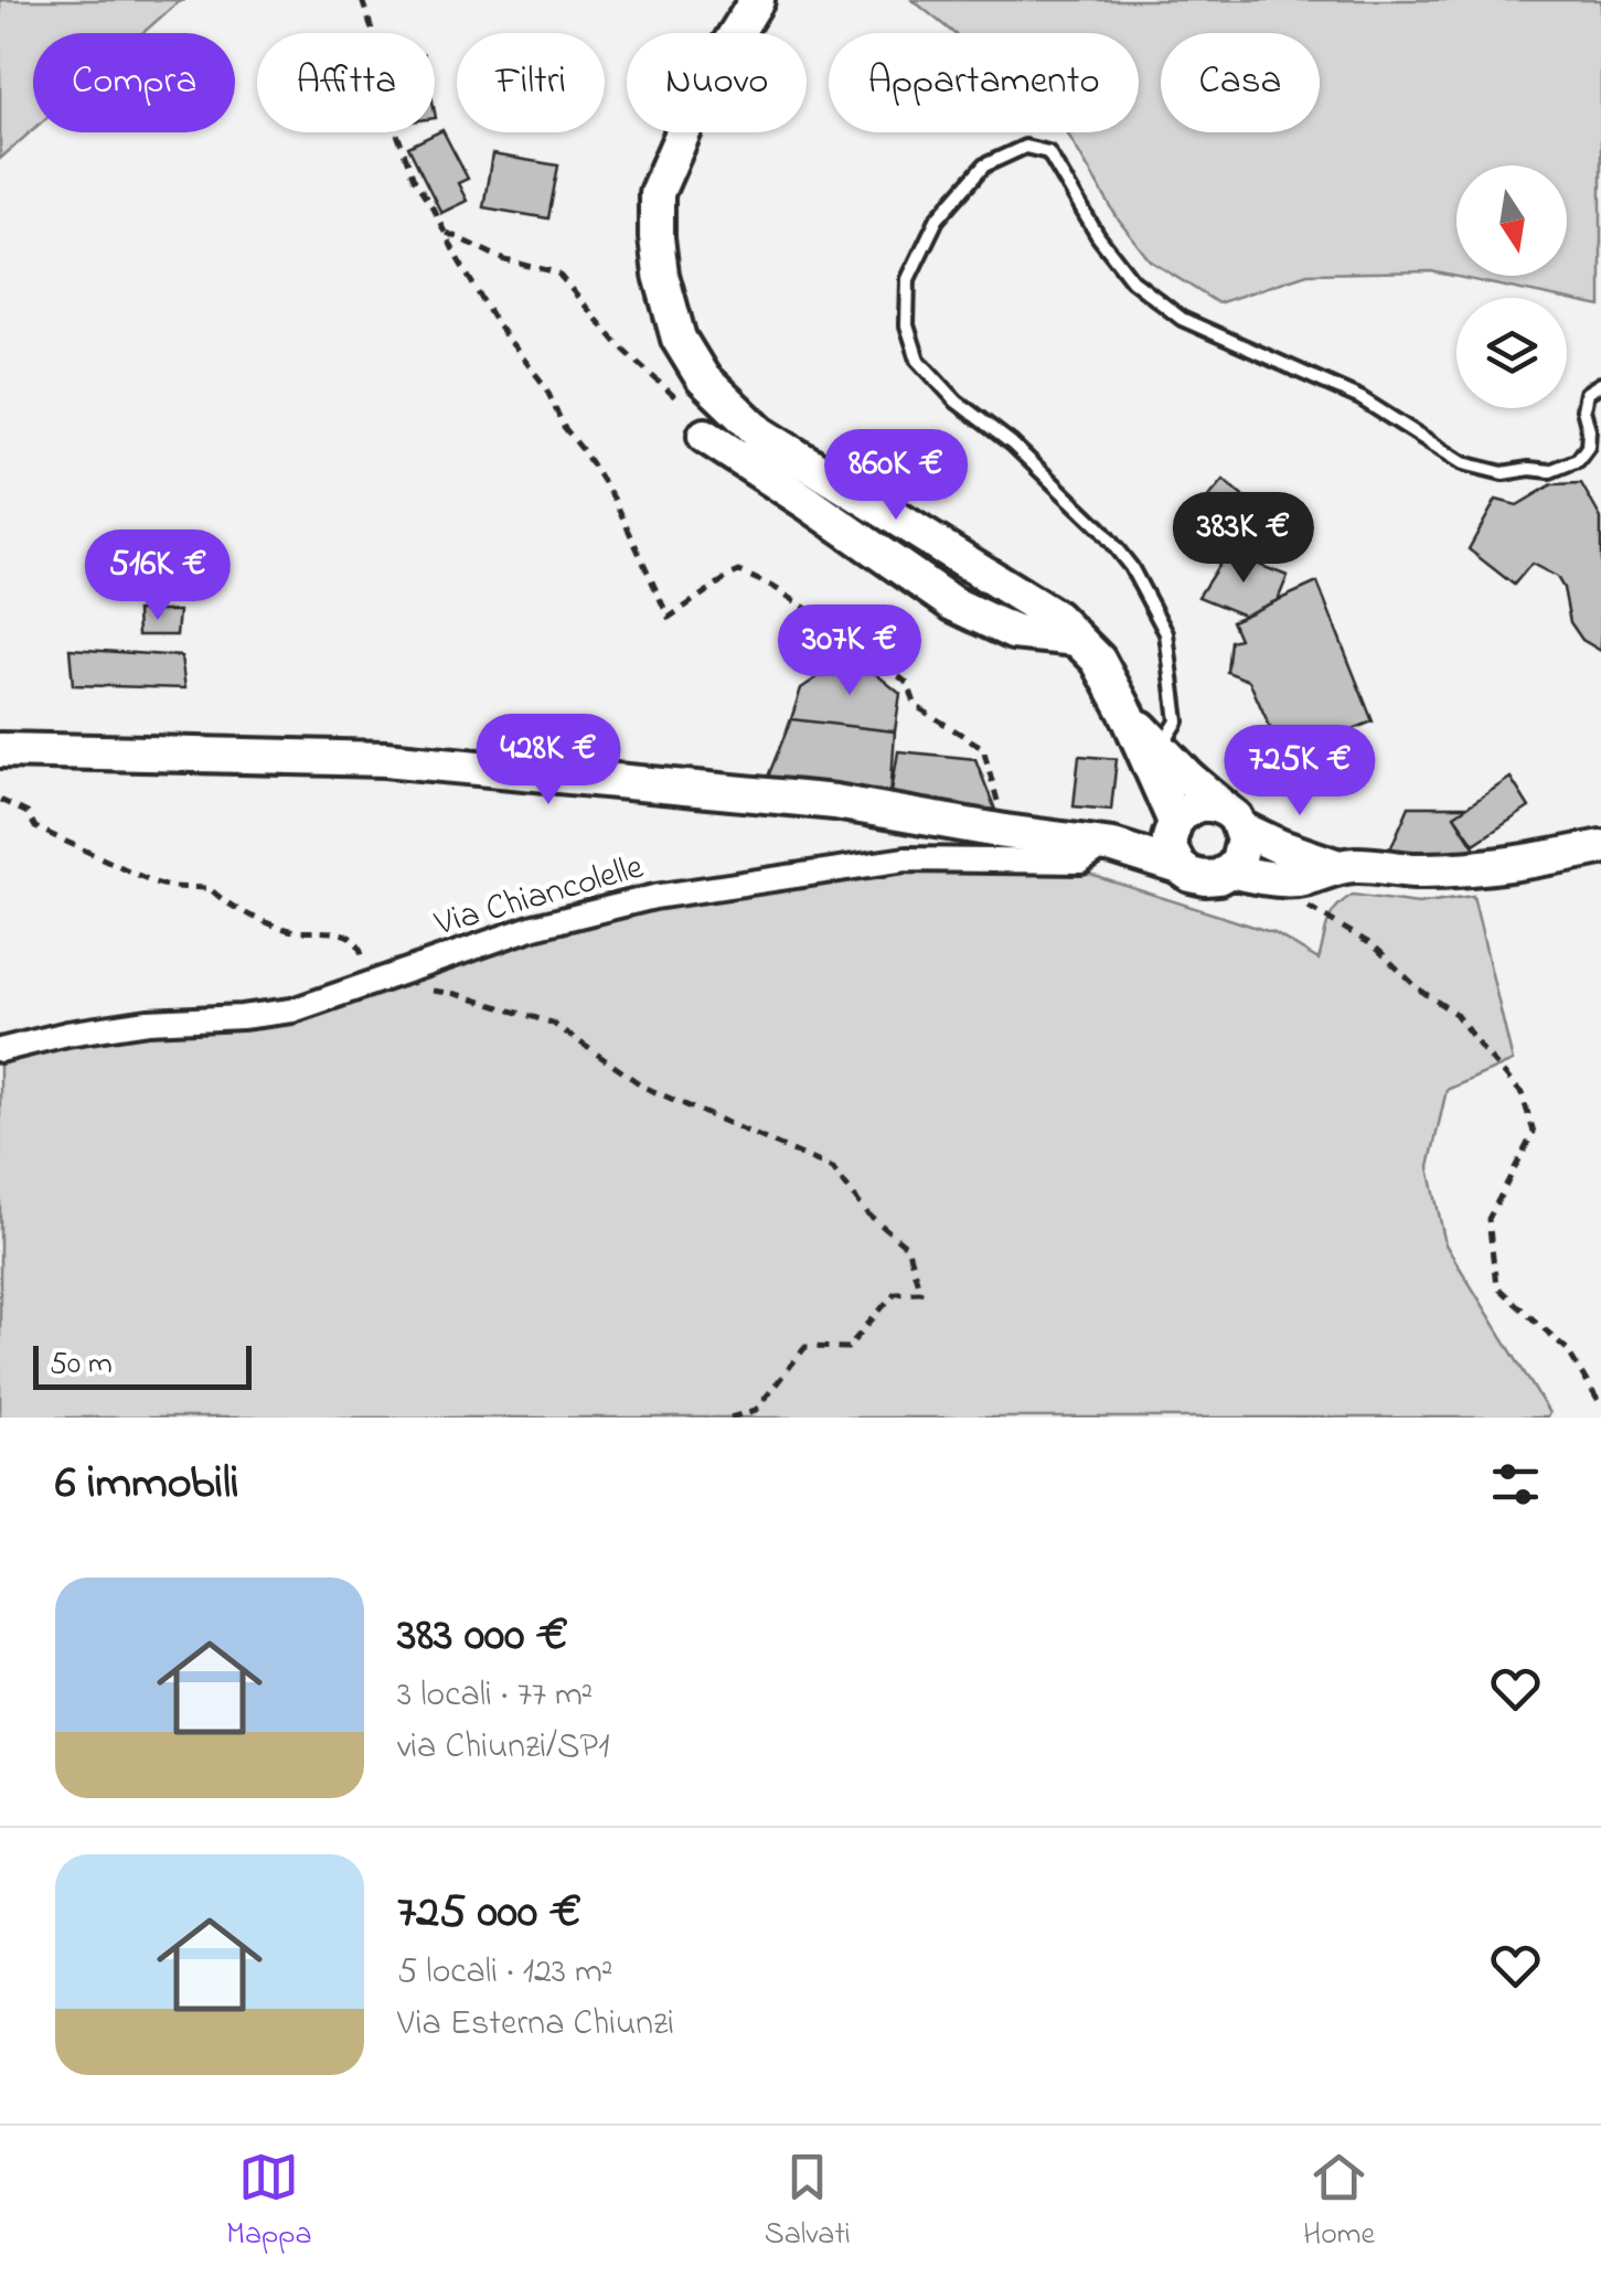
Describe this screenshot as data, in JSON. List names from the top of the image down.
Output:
{
  "streets": {
    "street": ["Via Chiancolelle"]
  },
  "scale_bar": "50 m",
  "north": "bottom",
  "page": {
    "chip": [
      "Compra",
      "Affitta",
      "Filtri",
      "Nuovo",
      "Appartamento",
      "Casa"
    ],
    "price": [
      "860K €",
      "383K €",
      "516K €",
      "307K €",
      "428K €",
      "725K €"
    ],
    "scale": "50 m",
    "heading": "6 immobili",
    "list": [
      {
        "name": "383 000 €",
        "note": "3 locali · 77 m² · via Chiunzi/SP1"
      },
      {
        "name": "725 000 €",
        "note": "5 locali · 123 m² · Via Esterna Chiunzi"
      }
    ],
    "tabs": ["Mappa", "Salvati", "Home"]
  }
}
